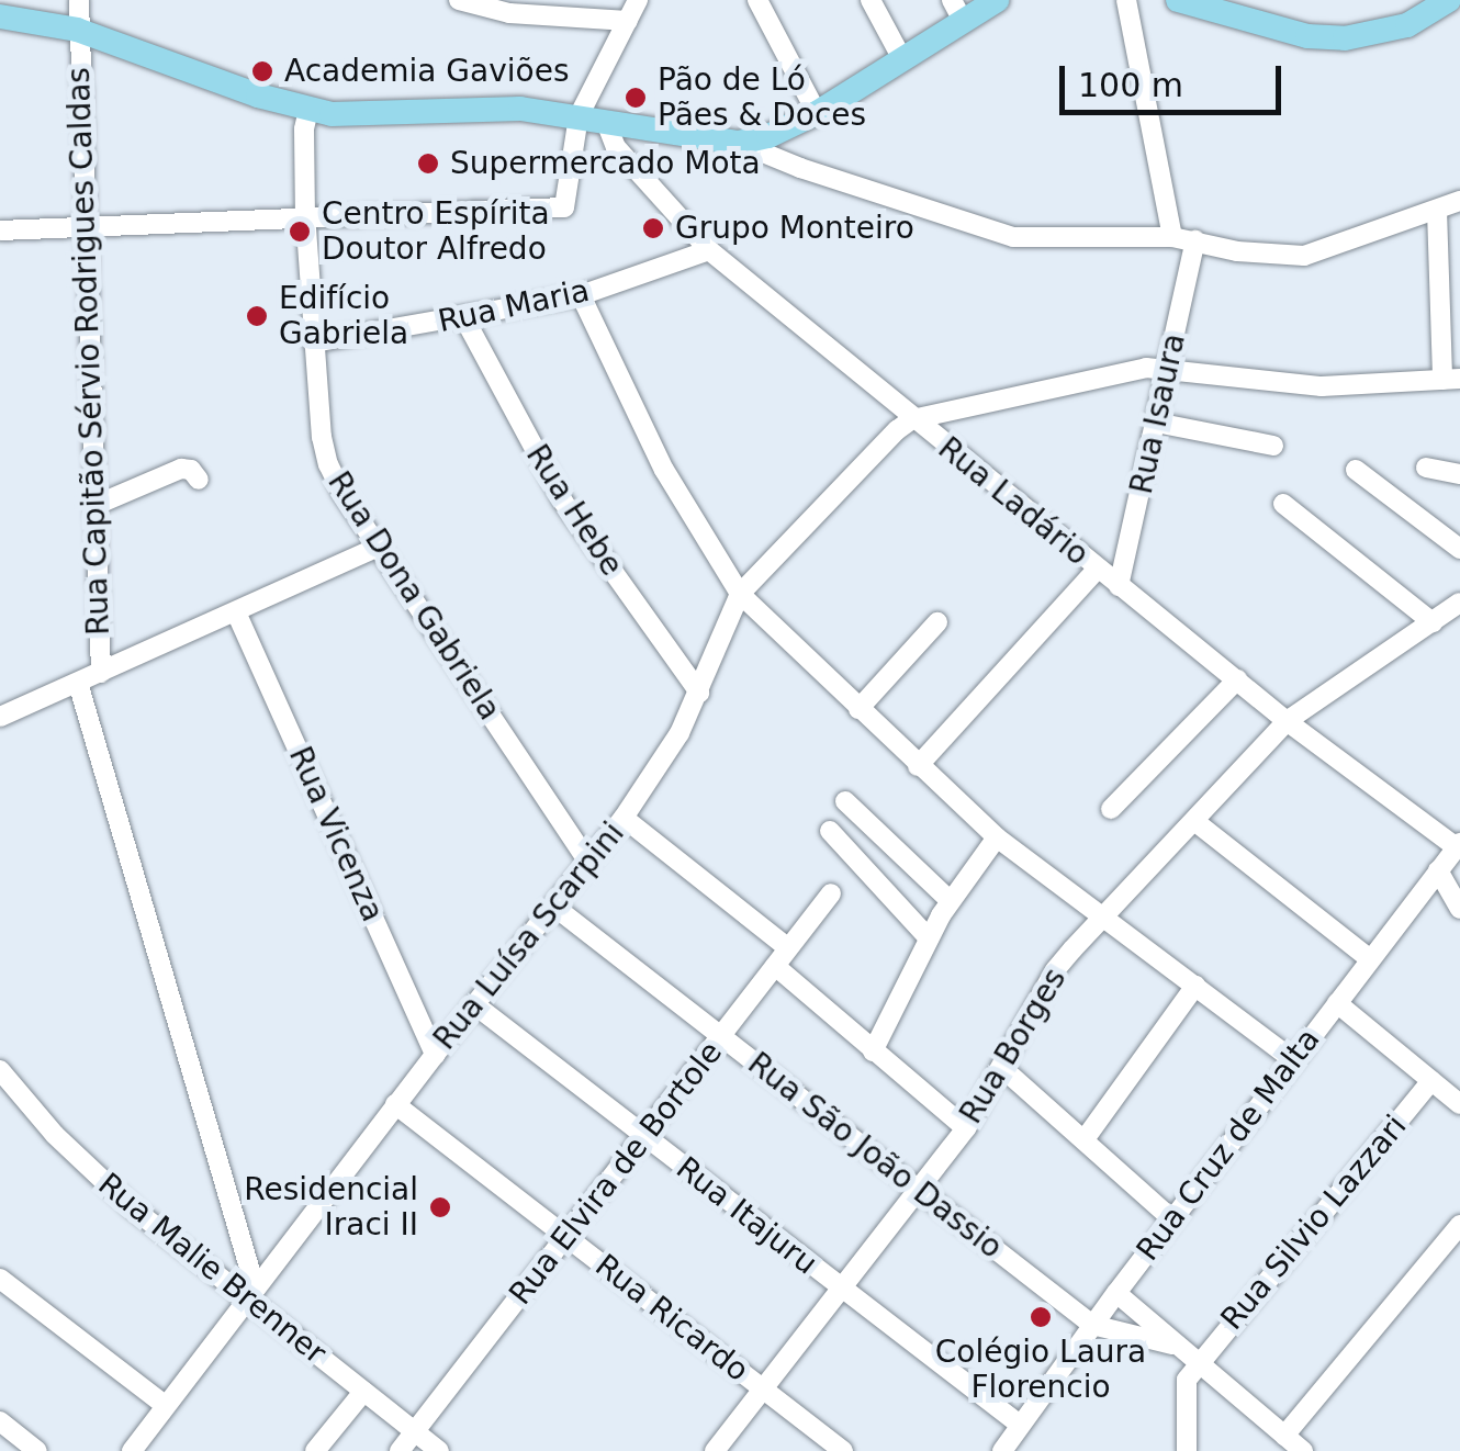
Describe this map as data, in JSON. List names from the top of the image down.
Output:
{
  "streets": {
    "street": [
      "Rua Maria",
      "Rua Capitão Sérvio Rodrigues Caldas",
      "Rua Isaura",
      "Rua Ladário",
      "Rua Hebe",
      "Rua Dona Gabriela",
      "Rua Vicenza",
      "Rua Luísa Scarpini",
      "Rua Borges",
      "Rua Cruz de Malta",
      "Rua São João Dassio",
      "Rua Elvira de Bortole",
      "Rua Itajuru",
      "Rua Silvio Lazzari",
      "Rua Malie Brenner",
      "Rua Ricardo"
    ]
  },
  "crossings": [
    ["Rua Maria", "Rua Ladário"],
    ["Rua Maria", "Rua Hebe"],
    ["Rua Maria", "Rua Dona Gabriela"],
    ["Rua Isaura", "Rua Ladário"],
    ["Rua Ladário", "Rua Luísa Scarpini"],
    ["Rua Ladário", "Rua Borges"],
    ["Rua Ladário", "Rua Cruz de Malta"],
    ["Rua Hebe", "Rua Luísa Scarpini"],
    ["Rua Dona Gabriela", "Rua Luísa Scarpini"],
    ["Rua Vicenza", "Rua Luísa Scarpini"],
    ["Rua Luísa Scarpini", "Rua São João Dassio"],
    ["Rua Luísa Scarpini", "Rua Itajuru"],
    ["Rua Luísa Scarpini", "Rua Malie Brenner"],
    ["Rua Luísa Scarpini", "Rua Ricardo"],
    ["Rua Borges", "Rua São João Dassio"],
    ["Rua Borges", "Rua Itajuru"],
    ["Rua Borges", "Rua Ricardo"],
    ["Rua Cruz de Malta", "Rua São João Dassio"],
    ["Rua Cruz de Malta", "Rua Itajuru"],
    ["Rua São João Dassio", "Rua Elvira de Bortole"],
    ["Rua Elvira de Bortole", "Rua Itajuru"],
    ["Rua Elvira de Bortole", "Rua Malie Brenner"],
    ["Rua Elvira de Bortole", "Rua Ricardo"]
  ],
  "places": [
    "Academia Gaviões",
    "Pão de Ló Pães & Doces",
    "Supermercado Mota",
    "Grupo Monteiro",
    "Centro Espírita Doutor Alfredo",
    "Edifício Gabriela",
    "Residencial Iraci II",
    "Colégio Laura Florencio"
  ],
  "scale_bar": "100 m"
}
